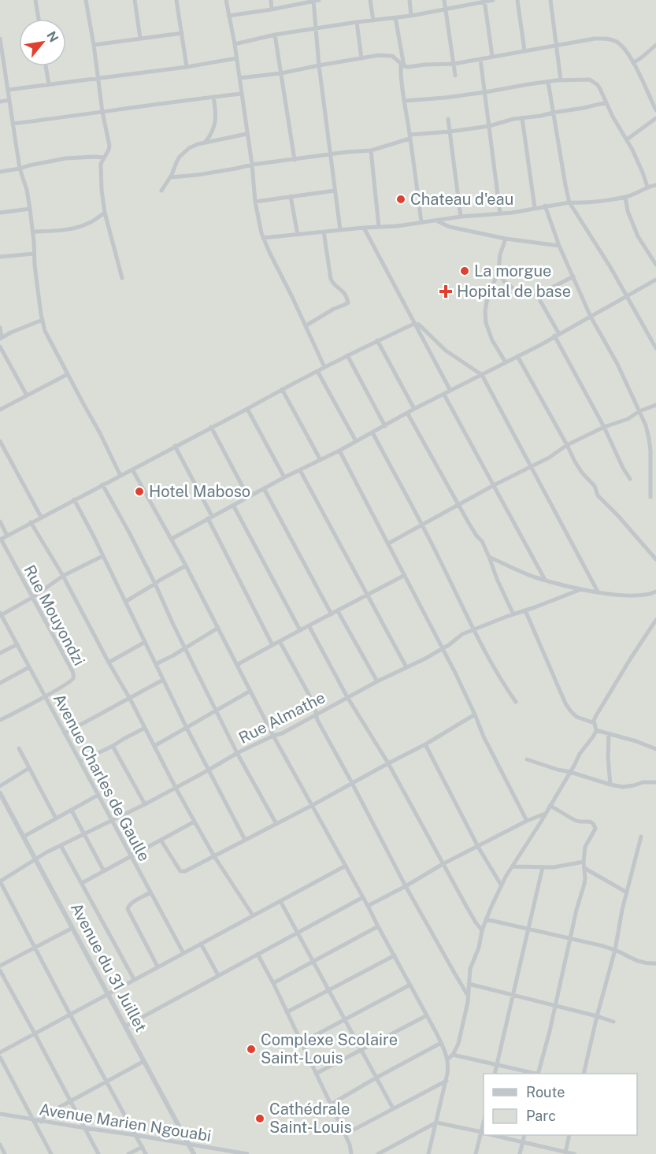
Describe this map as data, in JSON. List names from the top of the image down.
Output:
{
  "streets": {
    "street": [
      "Rue Mouyondzi",
      "Rue Almathe",
      "Avenue Charles de Gaulle",
      "Avenue du 31 Juillet",
      "Avenue Marien Ngouabi"
    ]
  },
  "crossings": [
    ["Rue Mouyondzi", "Avenue Charles de Gaulle"],
    ["Rue Almathe", "Avenue Charles de Gaulle"],
    ["Rue Almathe", "Avenue du 31 Juillet"],
    ["Avenue du 31 Juillet", "Avenue Marien Ngouabi"]
  ],
  "places": {
    "other": [
      "Chateau d'eau",
      "La morgue",
      "Hotel Maboso",
      "Complexe Scolaire Saint-Louis",
      "Cathédrale Saint-Louis"
    ],
    "health": ["Hopital de base"]
  },
  "legend": ["Route", "Parc"],
  "north": "top right"
}
